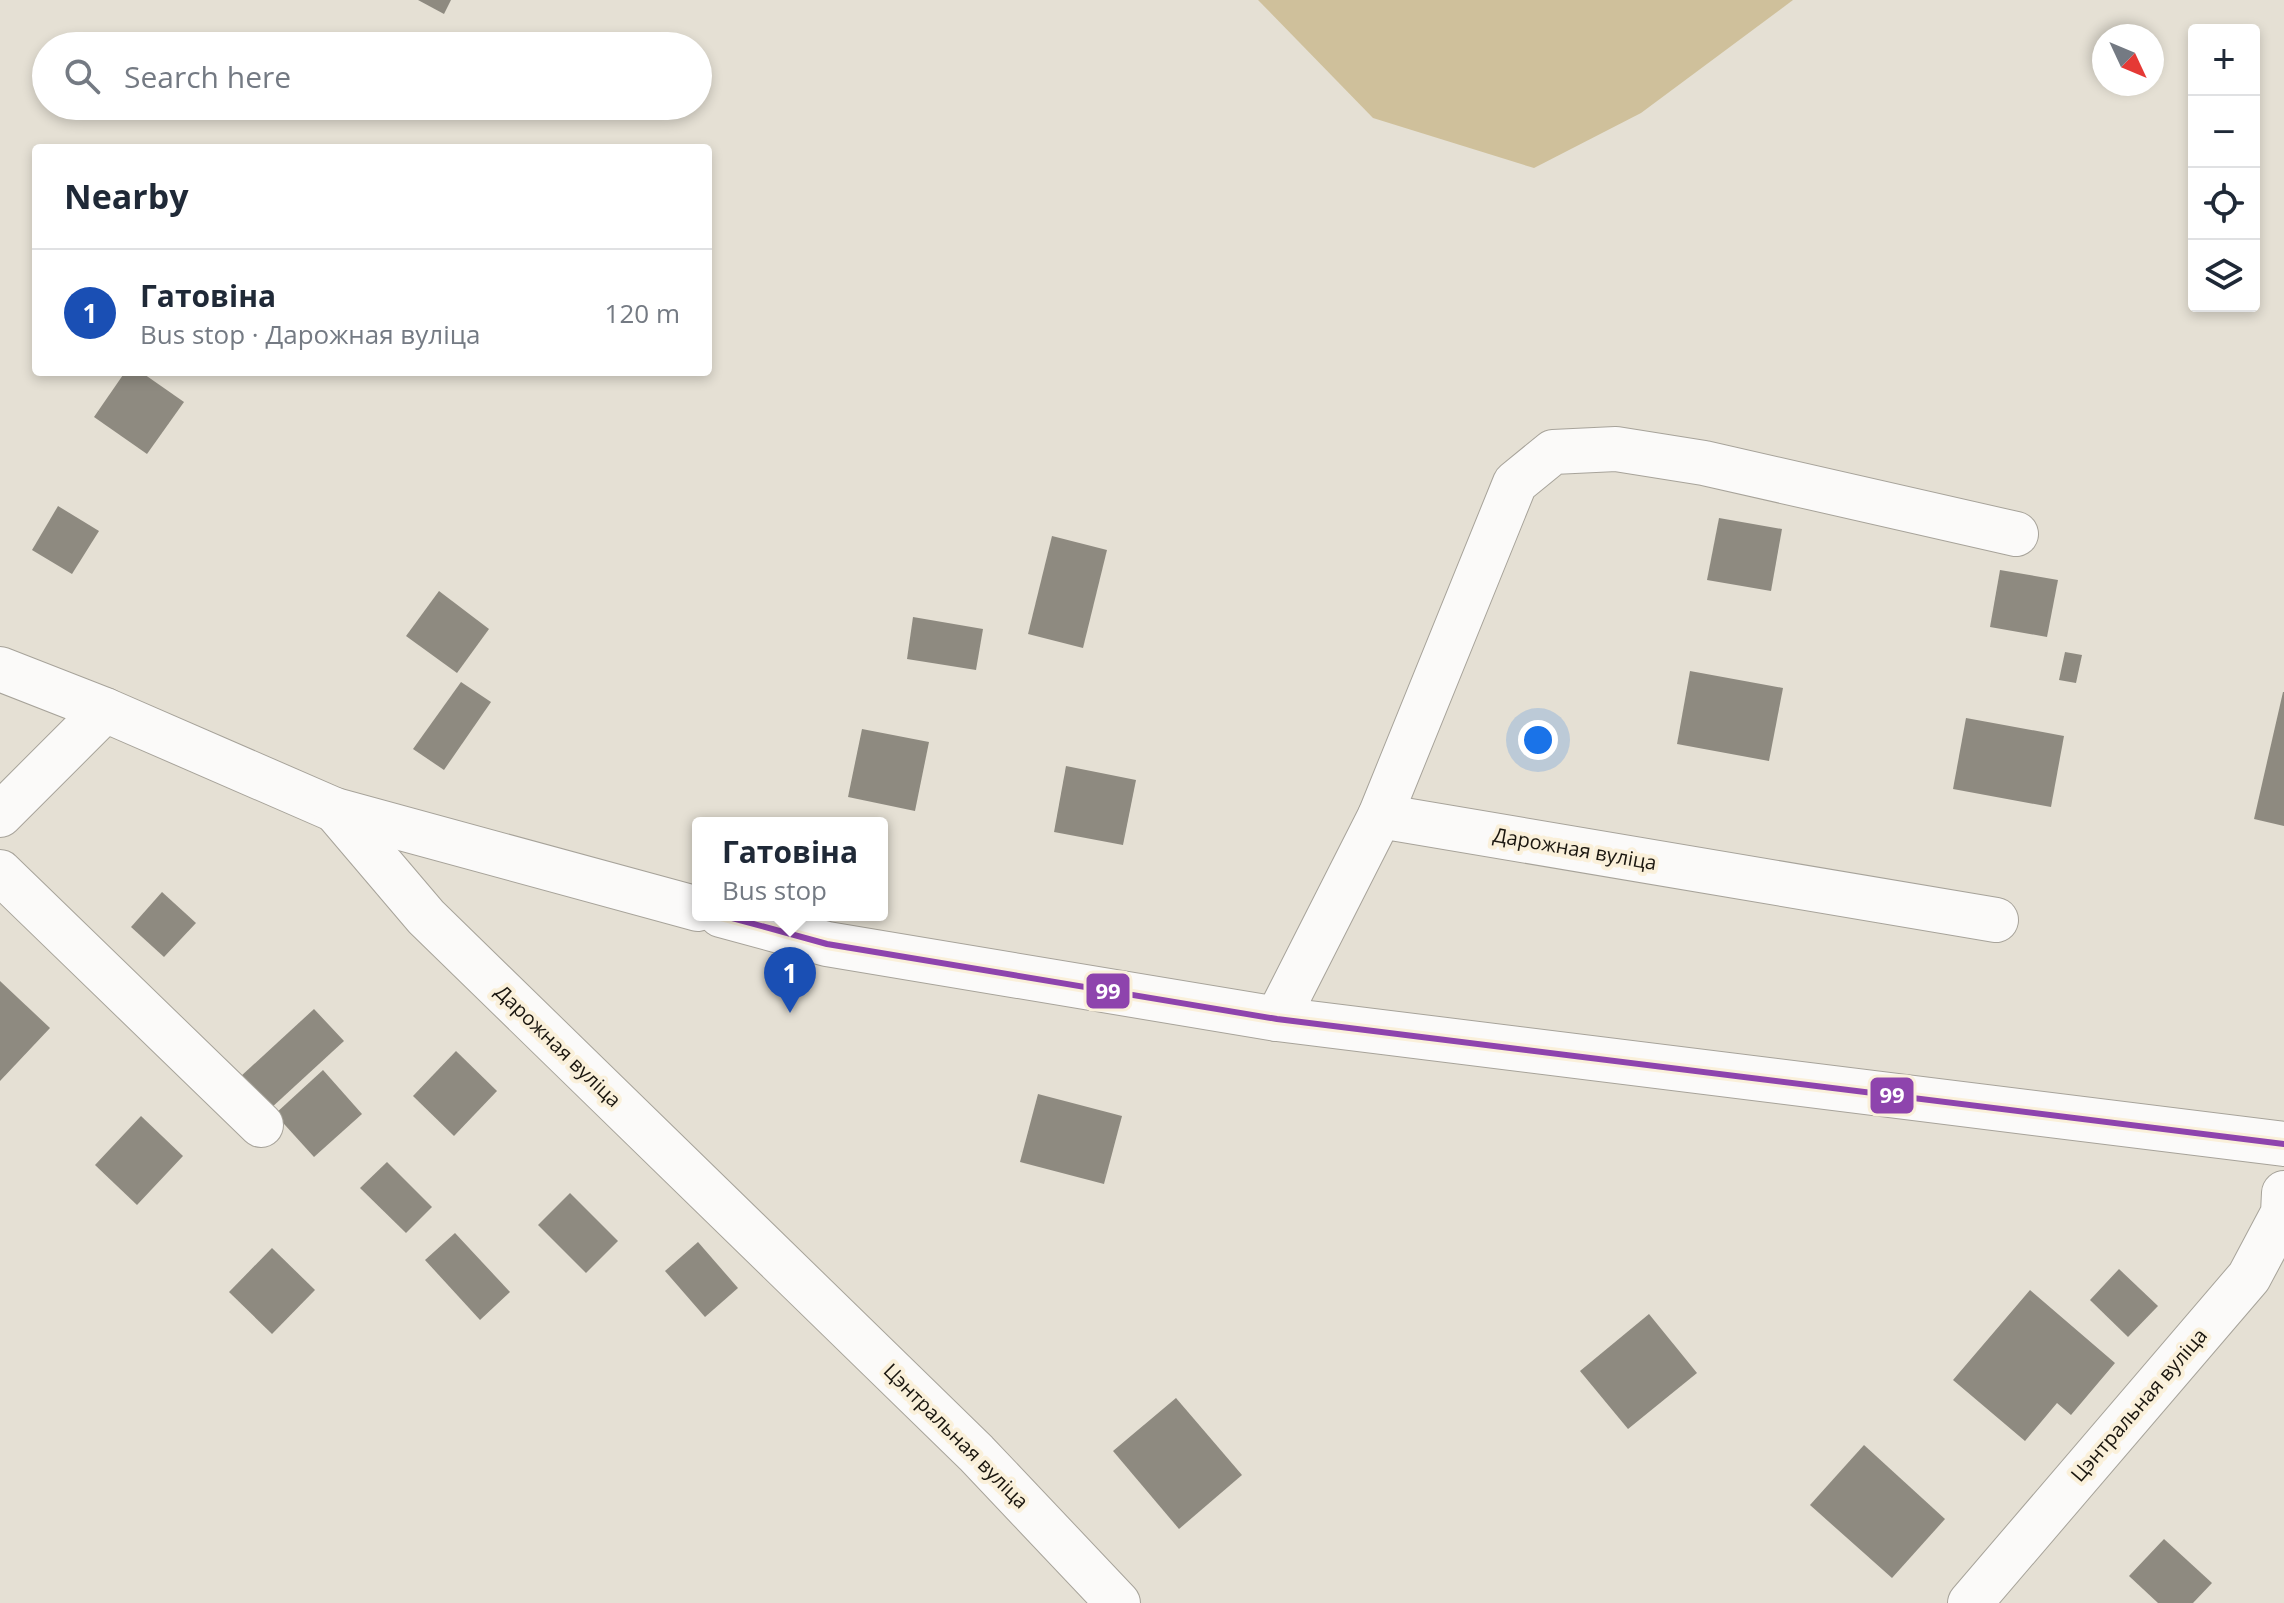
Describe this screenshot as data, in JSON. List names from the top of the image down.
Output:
{
  "streets": {
    "street": ["Дарожная вуліца", "Цэнтральная вуліца"]
  },
  "crossings": [
    ["Дарожная вуліца", "Цэнтральная вуліца"]
  ],
  "lines": ["transit line 99"],
  "north": "bottom right",
  "page": {
    "map_buttons": ["+", "−"],
    "search": "Search here",
    "heading": "Nearby",
    "list": [
      {
        "mark": "1",
        "name": "Гатовіна",
        "note": "Bus stop · Дарожная вуліца",
        "value": "120 m"
      }
    ],
    "popup": ["Гатовіна", "Bus stop"],
    "pins": "1"
  }
}
